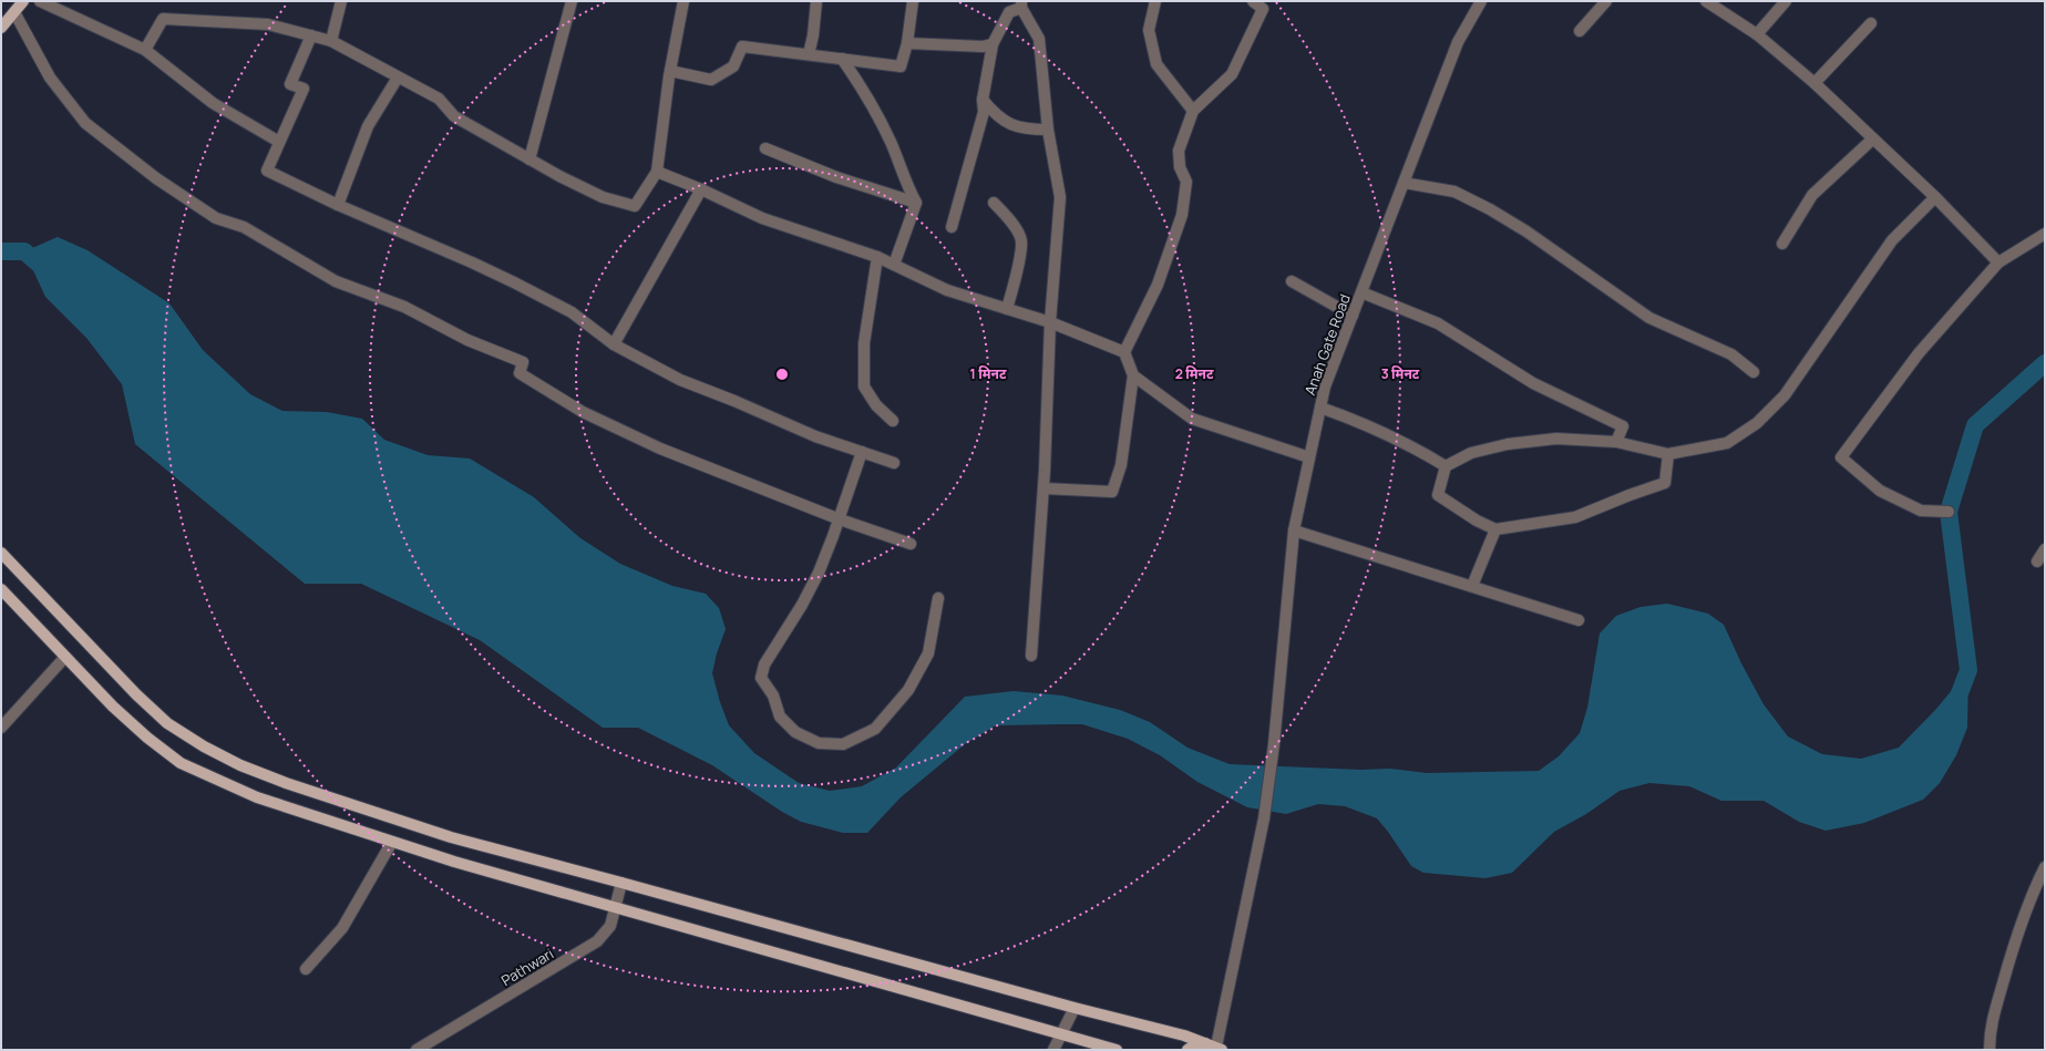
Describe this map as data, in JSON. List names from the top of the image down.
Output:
{
  "streets": {
    "street": ["Anah Gate Road", "Pathwari"]
  },
  "rings": ["1 मिनट", "2 मिनट", "3 मिनट"]
}
